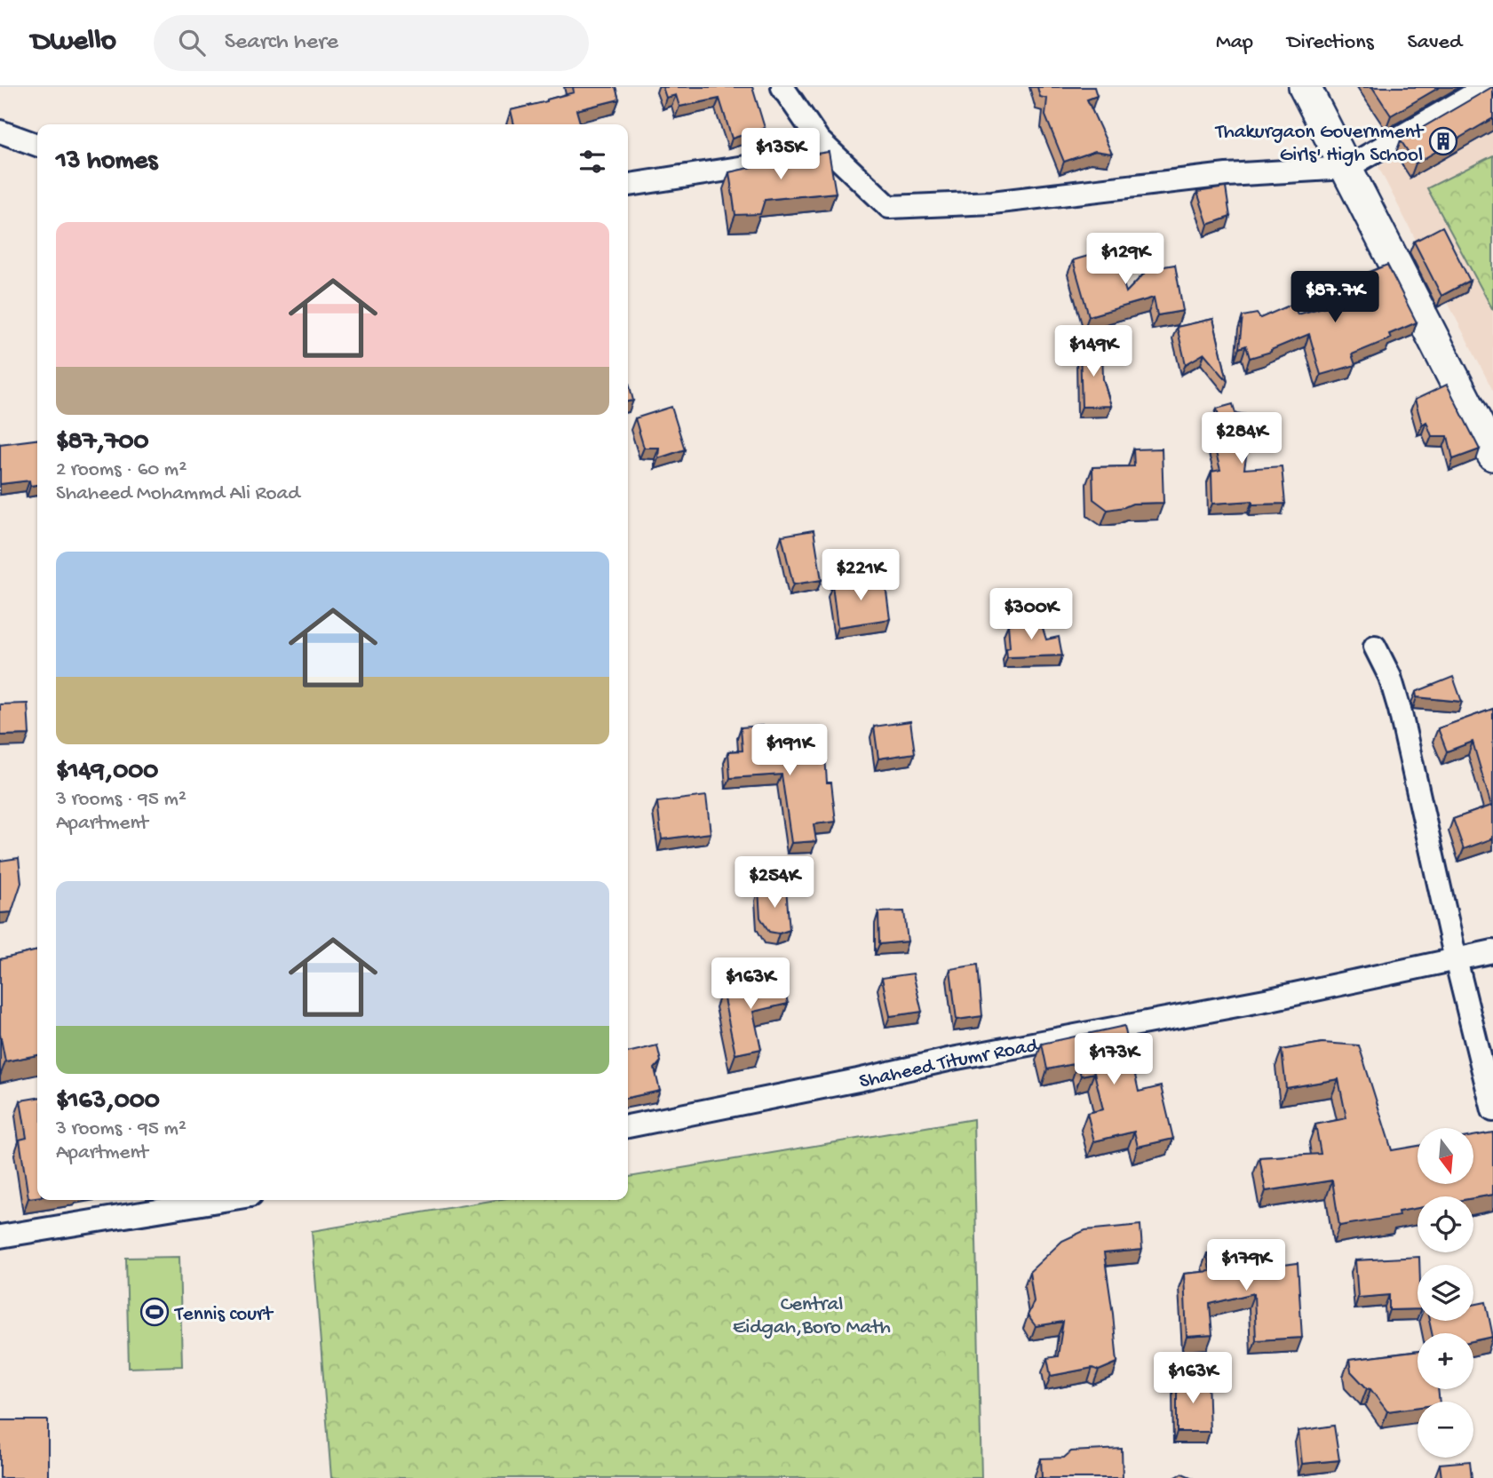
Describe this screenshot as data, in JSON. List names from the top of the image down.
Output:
{
  "streets": {
    "street": ["Shaheed Titumr Road"]
  },
  "parks": ["Central Eidgah,Boro Math"],
  "places": {
    "building": ["Thakurgaon Government Girls' High School"],
    "sports": ["Tennis court"]
  },
  "north": "bottom",
  "page": {
    "header": "Dwello",
    "search": "Search here",
    "nav": ["Map", "Directions", "Saved"],
    "heading": "13 homes",
    "price": [
      "$135K",
      "$129K",
      "$87.7K",
      "$149K",
      "$284K",
      "$221K",
      "$300K",
      "$191K",
      "$254K",
      "$163K",
      "$173K",
      "$179K",
      "$163K"
    ],
    "list": [
      {
        "name": "$87,700",
        "note": "2 rooms · 60 m² · Shaheed Mohammd Ali Road"
      },
      {
        "name": "$149,000",
        "note": "3 rooms · 95 m² · Apartment"
      },
      {
        "name": "$163,000",
        "note": "3 rooms · 95 m² · Apartment"
      }
    ],
    "map_buttons": ["+", "−"]
  }
}
